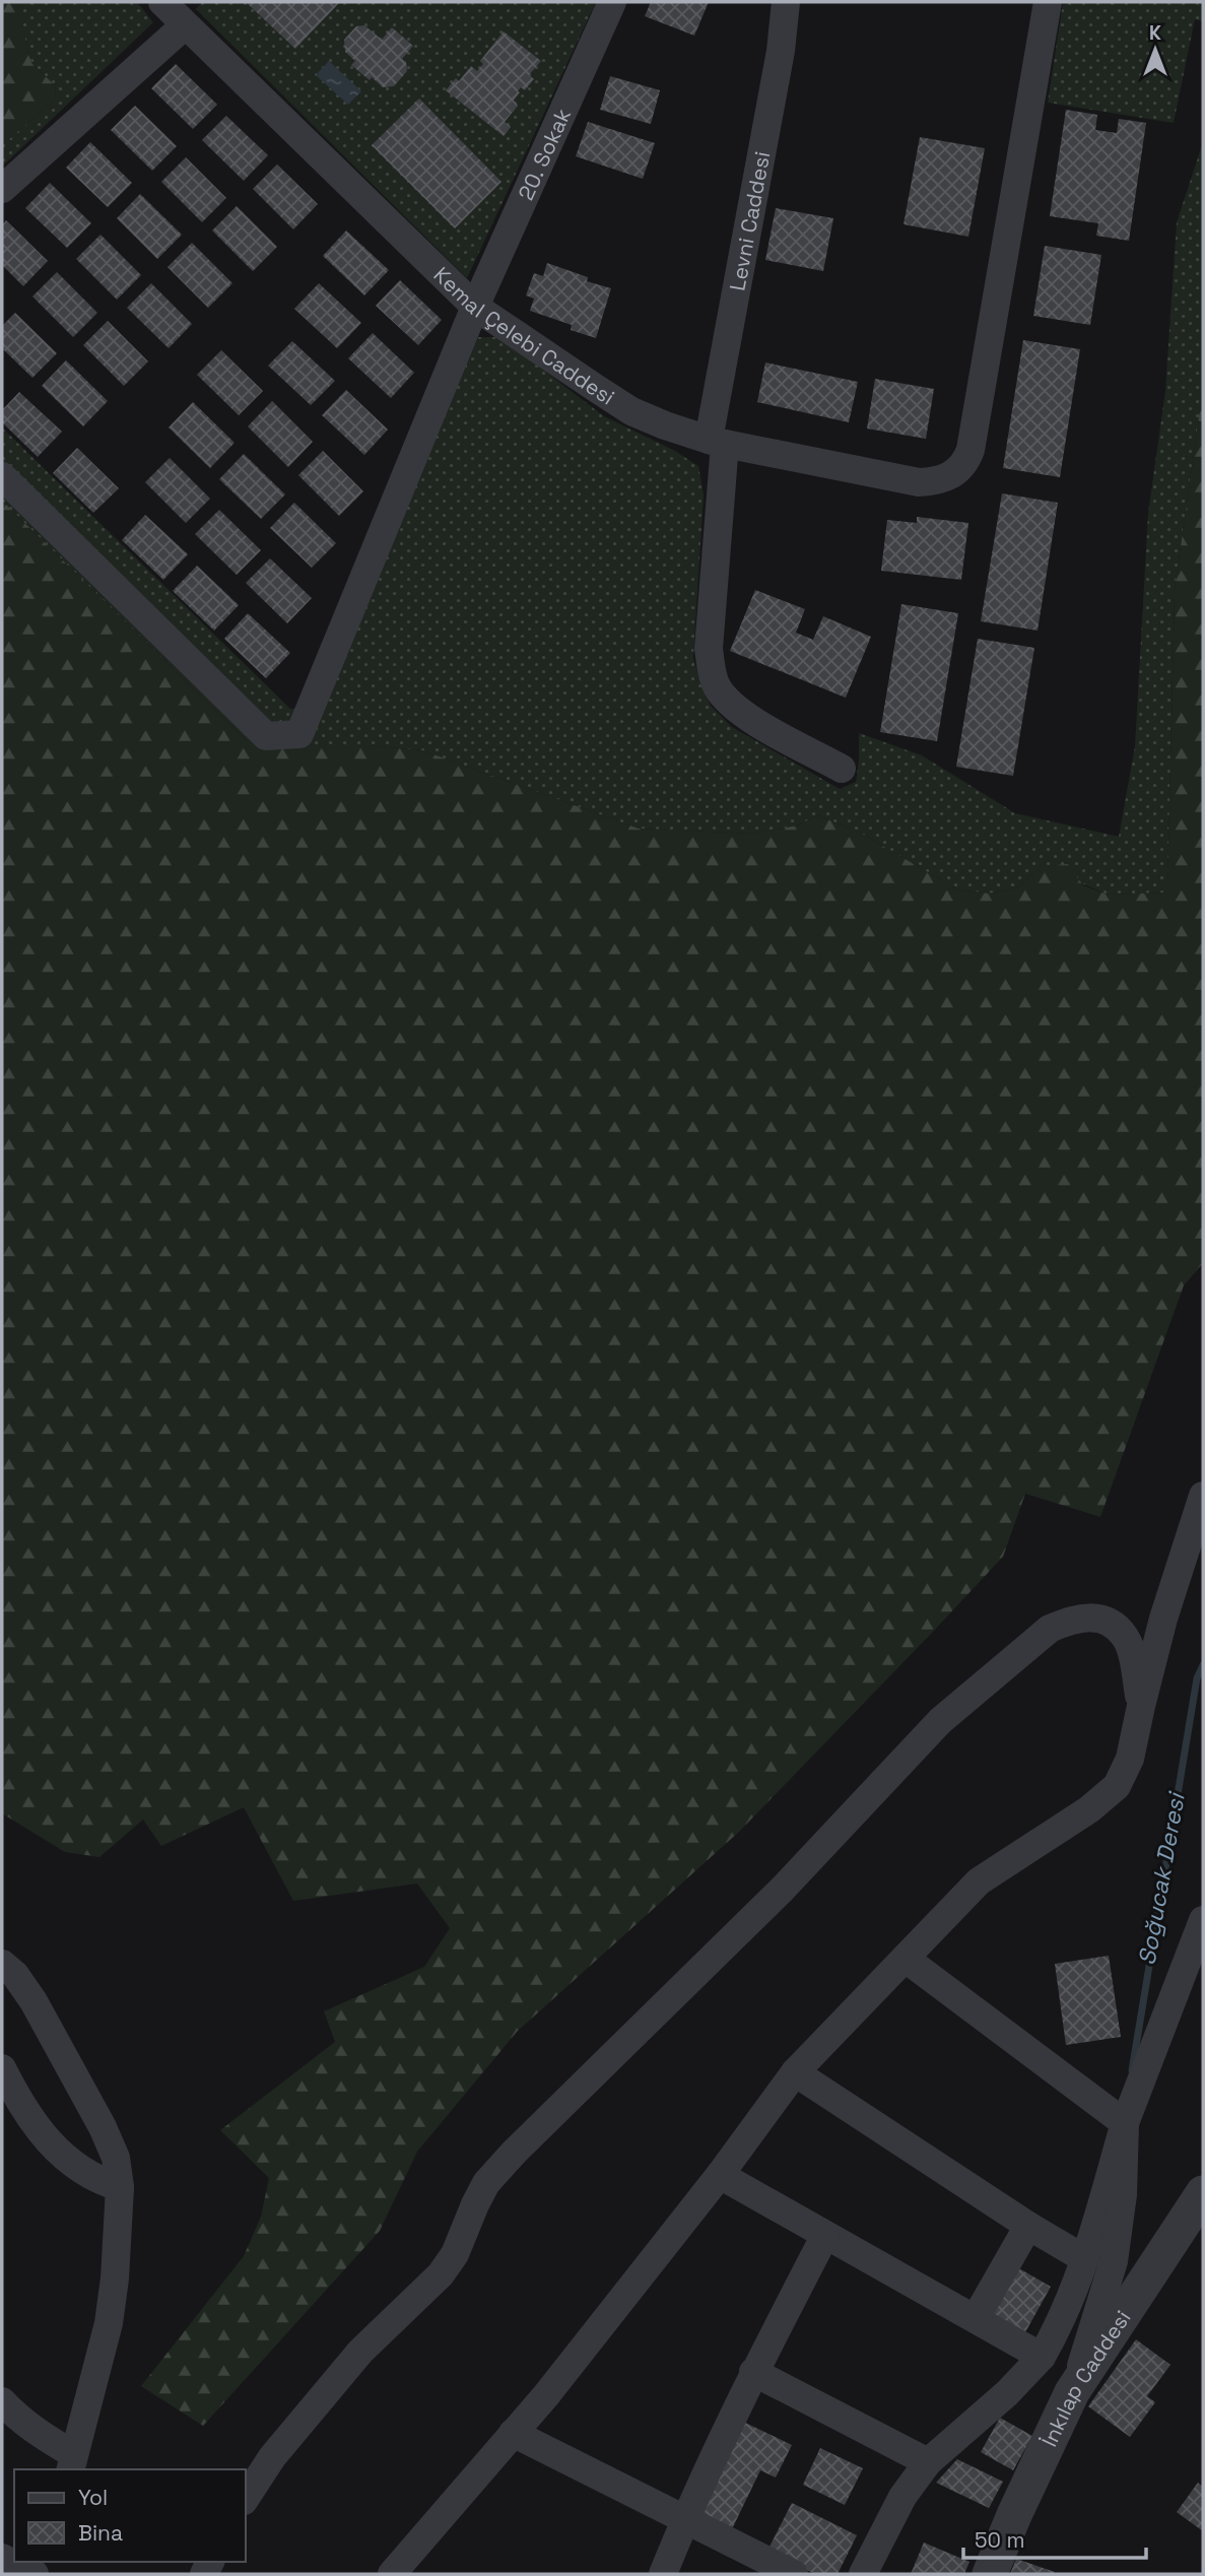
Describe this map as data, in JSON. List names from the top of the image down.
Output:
{
  "streets": {
    "street": [
      "20. Sokak",
      "Levni Caddesi",
      "Kemal Çelebi Caddesi",
      "İnkılap Caddesi"
    ]
  },
  "crossings": [
    ["20. Sokak", "Kemal Çelebi Caddesi"],
    ["Levni Caddesi", "Kemal Çelebi Caddesi"]
  ],
  "water": ["Soğucak Deresi"],
  "legend": ["Yol", "Bina"],
  "scale_bar": "50 m",
  "north": "top"
}
